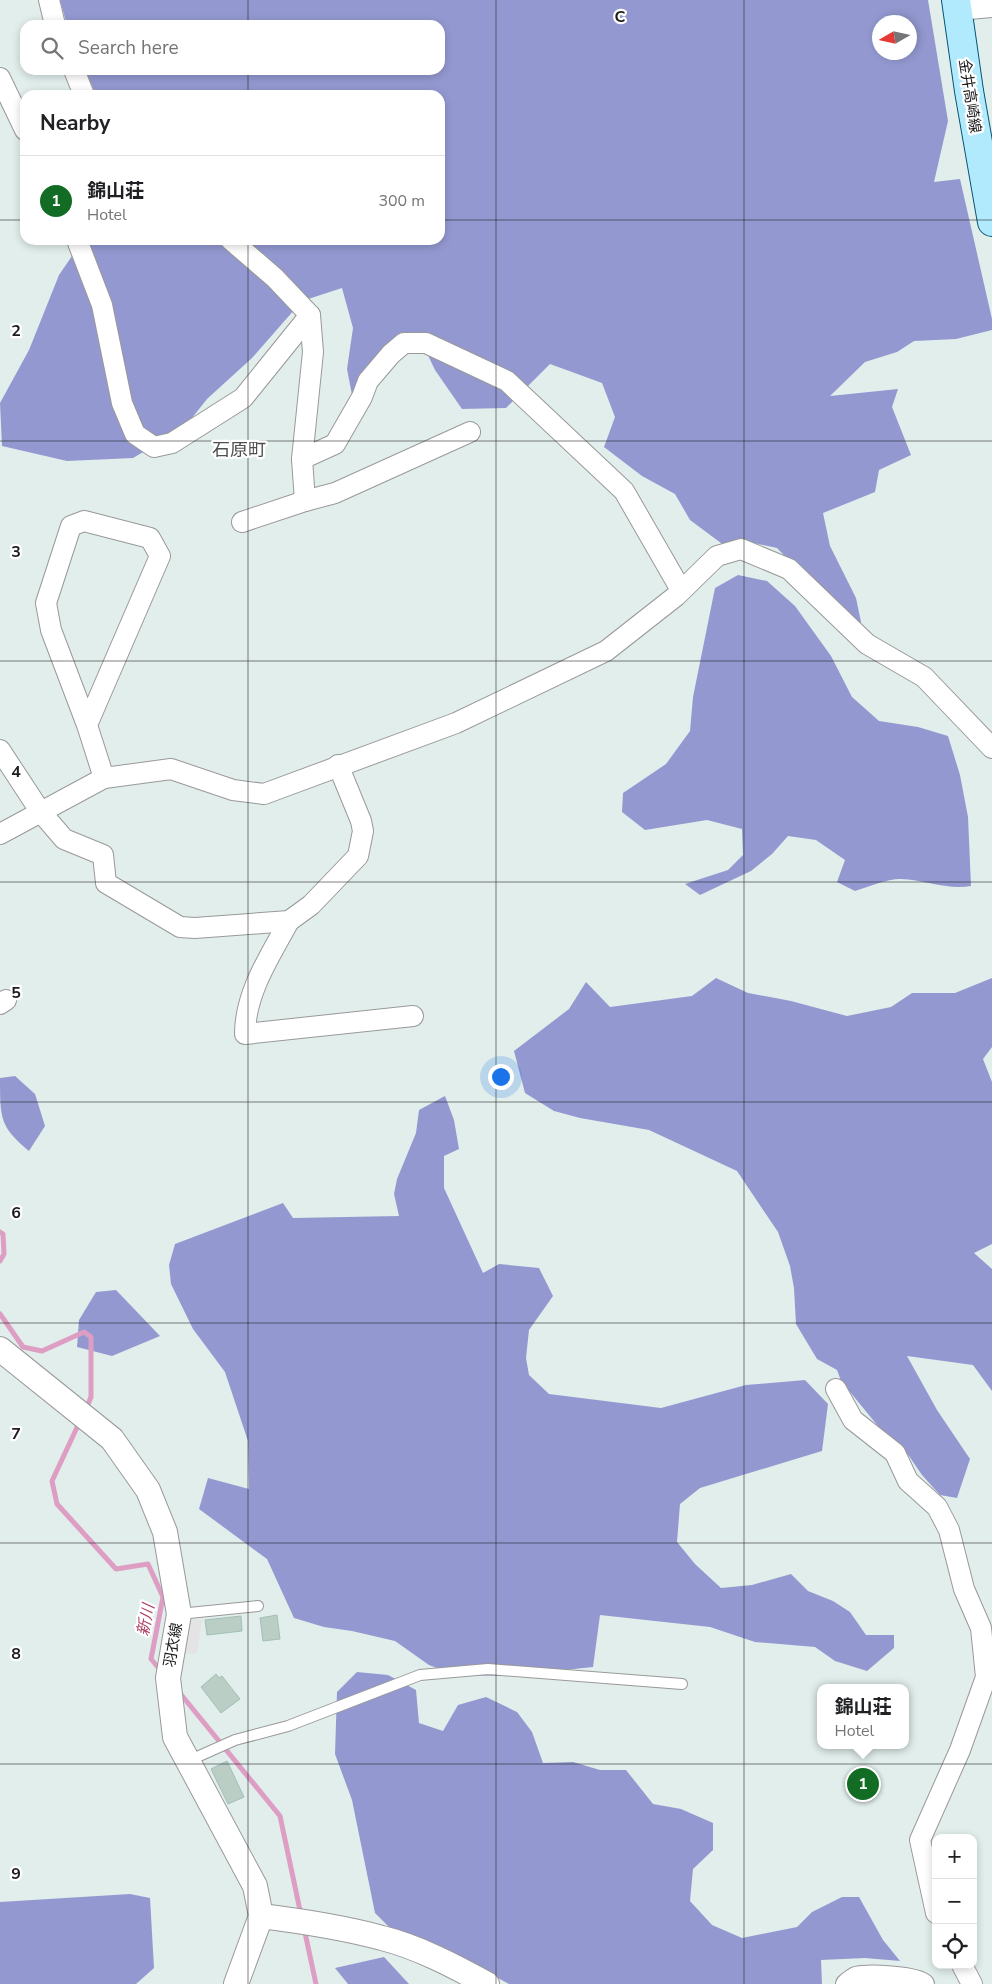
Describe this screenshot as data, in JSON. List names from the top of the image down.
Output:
{
  "streets": {
    "main road": ["金井高崎線"],
    "street": ["羽衣線"]
  },
  "districts": ["石原町"],
  "water": ["新川"],
  "north": "left",
  "page": {
    "search": "Search here",
    "heading": "Nearby",
    "list": [
      {
        "mark": "1",
        "name": "錦山荘",
        "note": "Hotel",
        "value": "300 m"
      }
    ],
    "popup": ["錦山荘", "Hotel"],
    "pins": "1",
    "map_buttons": ["+", "−"]
  },
  "grid": {
    "columns": ["C"],
    "rows": [
      "2",
      "3",
      "4",
      "5",
      "6",
      "7",
      "8",
      "9"
    ]
  }
}
